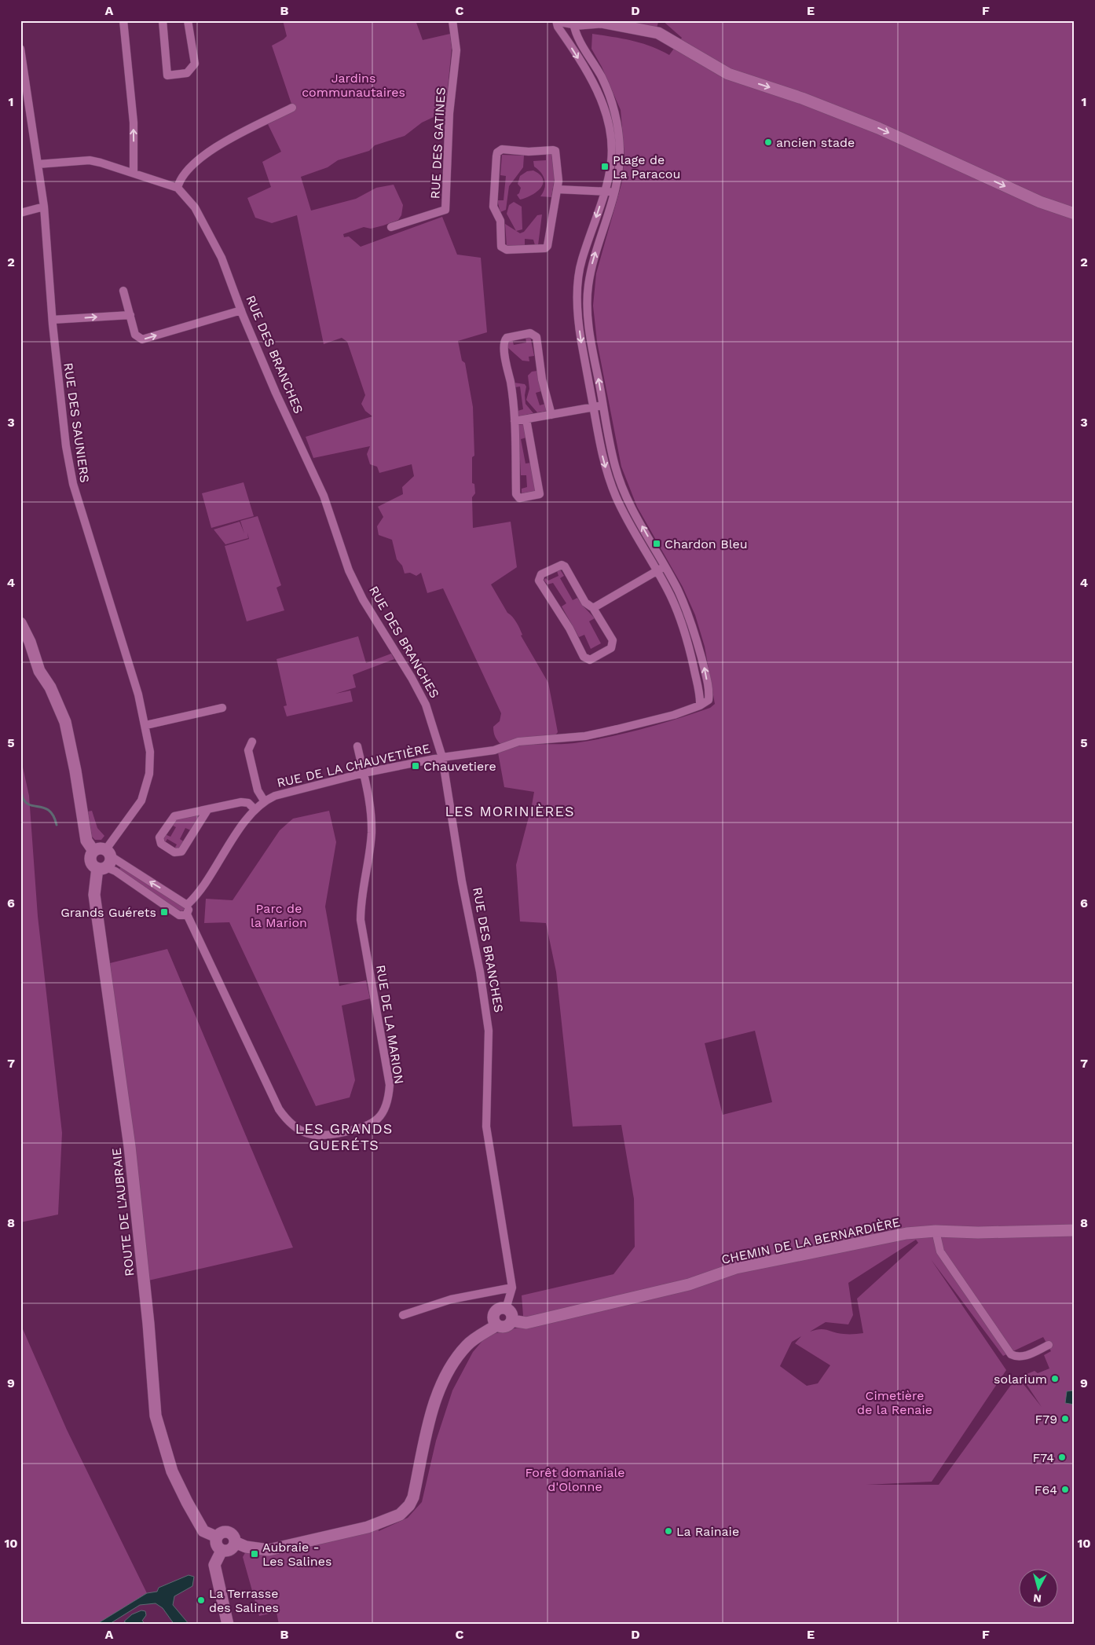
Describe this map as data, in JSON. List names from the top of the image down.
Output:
{
  "streets": {
    "street": [
      "RUE DES GATINES",
      "RUE DES BRANCHES",
      "RUE DES SAUNIERS",
      "RUE DE LA CHAUVETIÈRE",
      "RUE DE LA MARION",
      "ROUTE DE L'AUBRAIE",
      "CHEMIN DE LA BERNARDIÈRE"
    ]
  },
  "crossings": [
    ["RUE DES BRANCHES", "RUE DE LA CHAUVETIÈRE"],
    ["RUE DES BRANCHES", "CHEMIN DE LA BERNARDIÈRE"],
    ["RUE DES SAUNIERS", "ROUTE DE L'AUBRAIE"],
    ["RUE DE LA CHAUVETIÈRE", "RUE DE LA MARION"]
  ],
  "districts": ["LES MORINIÈRES", "LES GRANDS GUERÉTS"],
  "parks": [
    "Jardins communautaires",
    "Parc de la Marion",
    "Cimetière de la Renaie",
    "Forêt domaniale d'Olonne"
  ],
  "places": {
    "other": [
      "ancien stade",
      "solarium",
      "F79",
      "F74",
      "F64",
      "La Rainaie",
      "La Terrasse des Salines"
    ],
    "transit": [
      "Plage de La Paracou",
      "Chardon Bleu",
      "Chauvetiere",
      "Grands Guérets",
      "Aubraie - Les Salines"
    ]
  },
  "north": "bottom",
  "grid": {
    "columns": [
      "A",
      "B",
      "C",
      "D",
      "E",
      "F"
    ],
    "rows": [
      "1",
      "2",
      "3",
      "4",
      "5",
      "6",
      "7",
      "8",
      "9",
      "10"
    ]
  }
}
